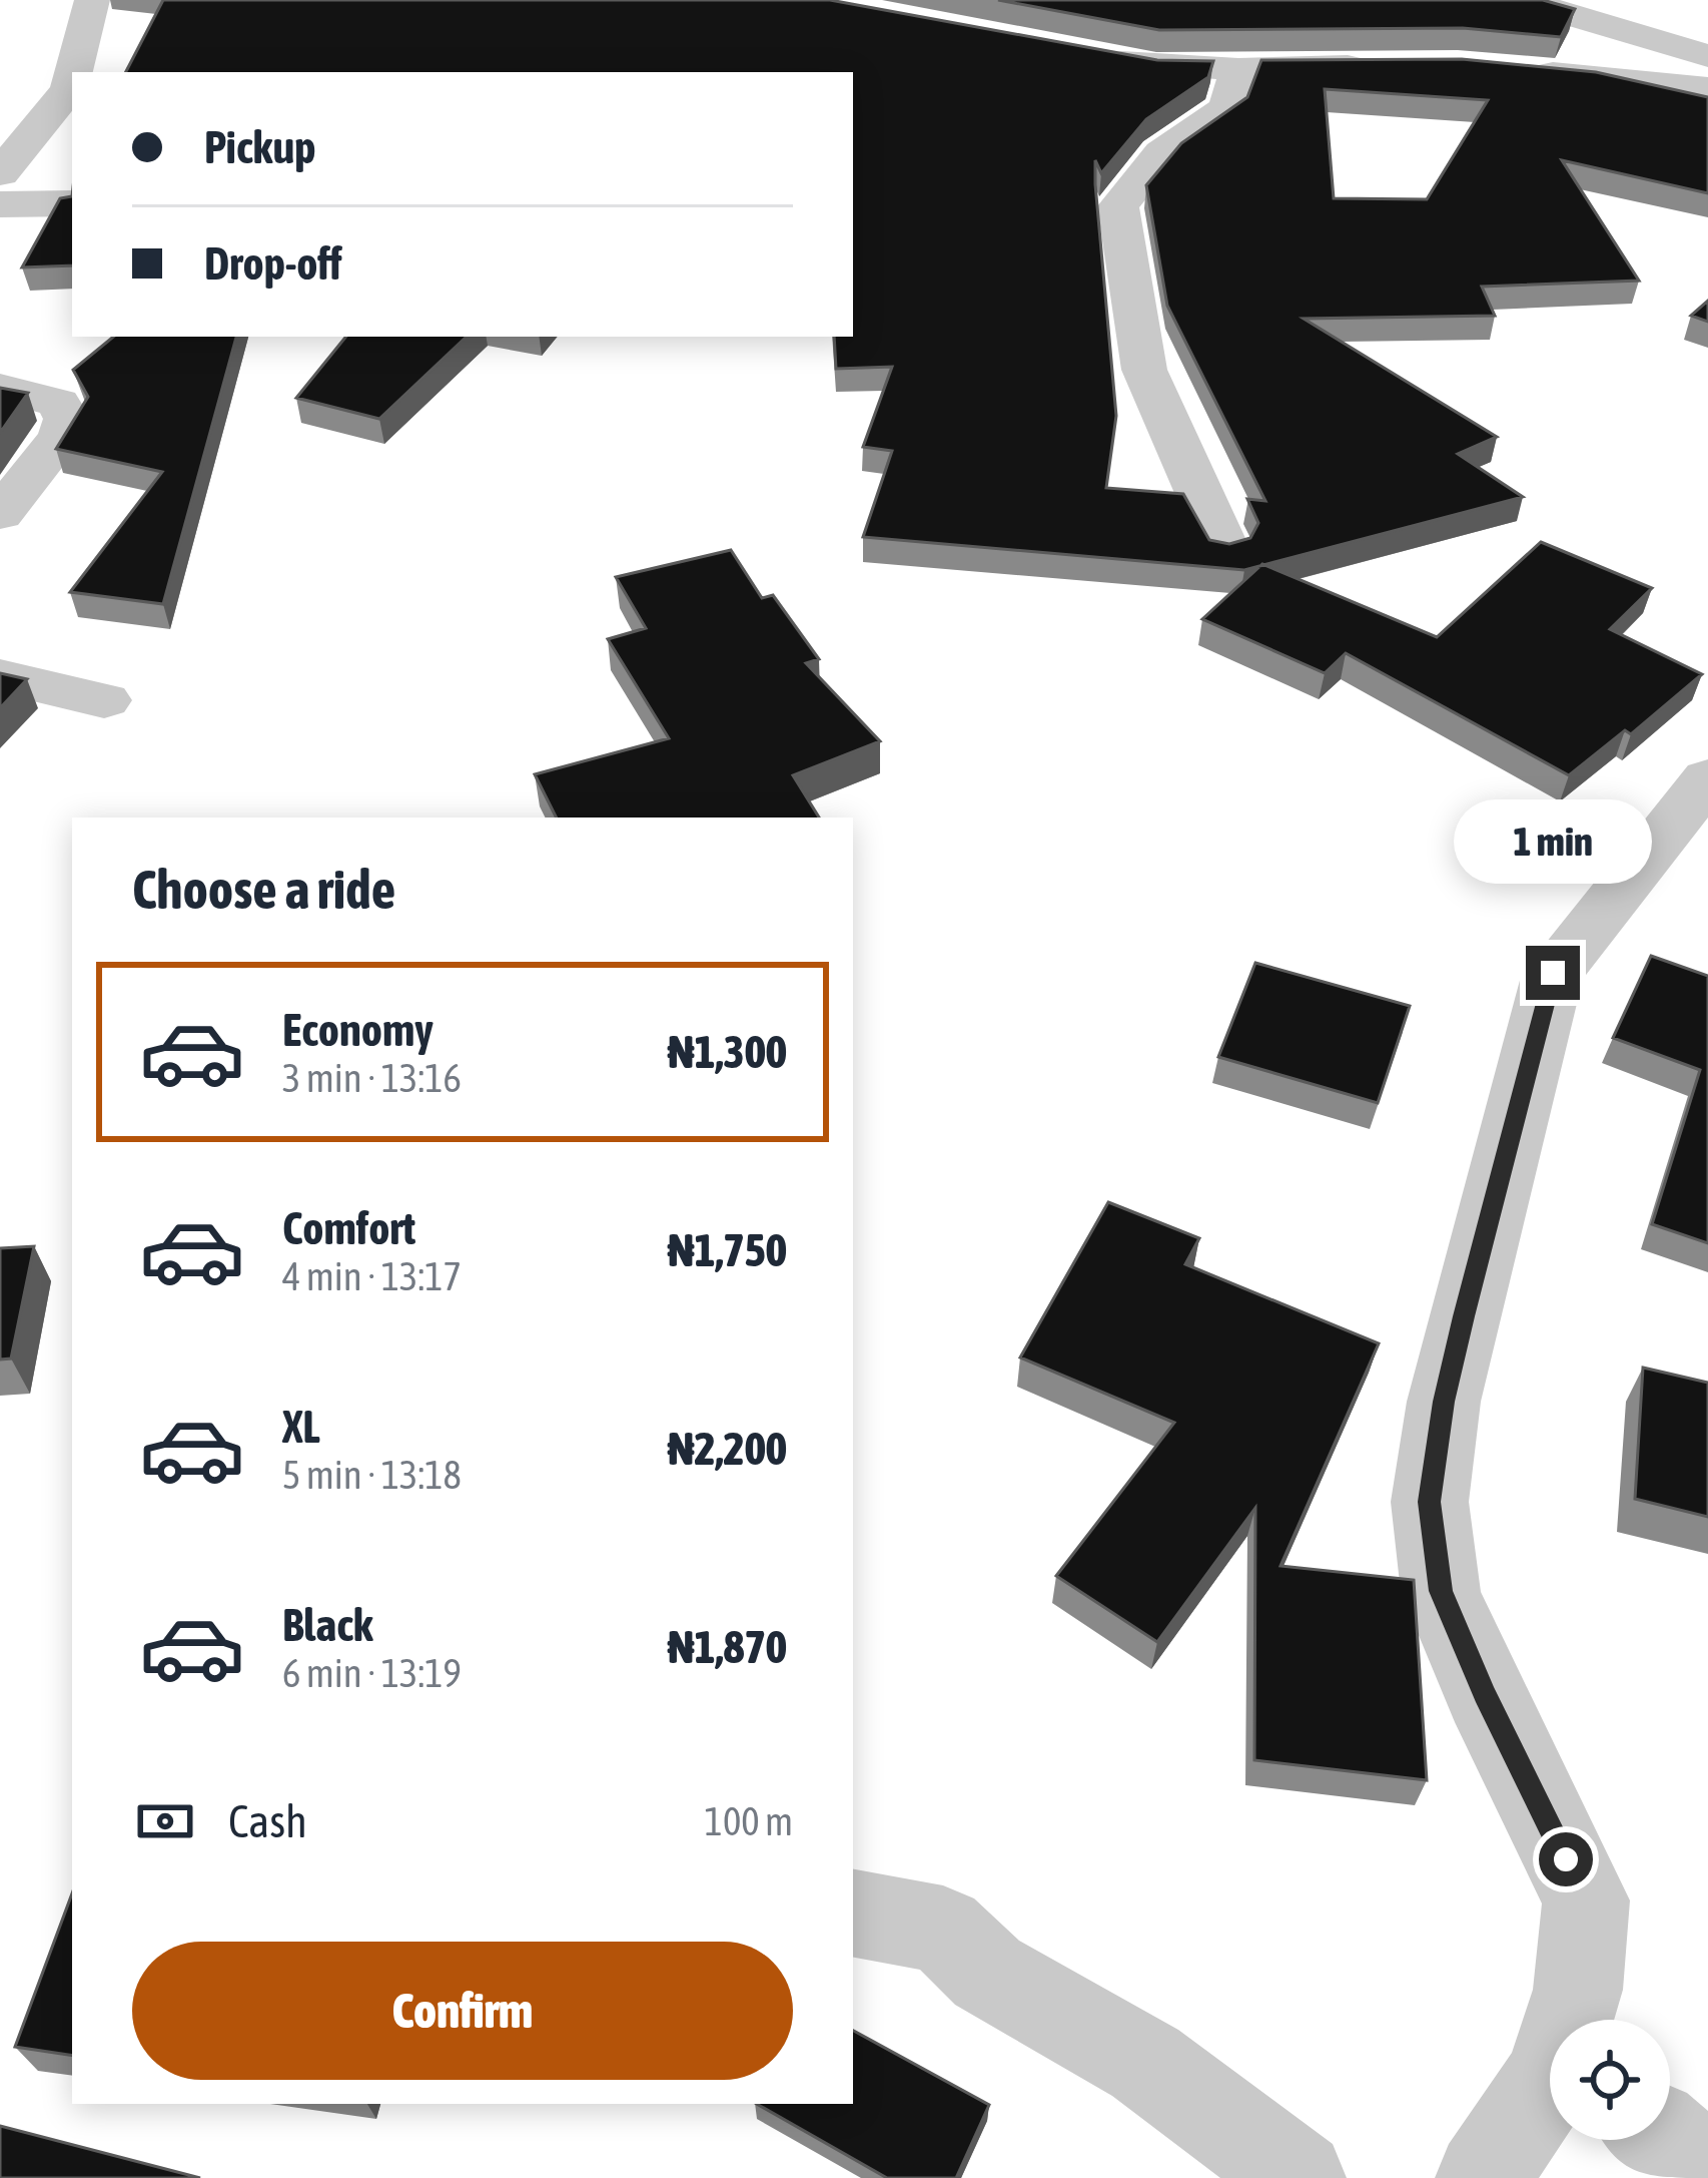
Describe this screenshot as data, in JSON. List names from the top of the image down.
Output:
{
  "page": {
    "banner": ["Pickup", "Drop-off"],
    "bubble": "1 min",
    "heading": "Choose a ride",
    "list": [
      {
        "name": "Economy",
        "note": "3 min · 13:16",
        "value": "₦1,300"
      },
      {
        "name": "Comfort",
        "note": "4 min · 13:17",
        "value": "₦1,750"
      },
      {
        "name": "XL",
        "note": "5 min · 13:18",
        "value": "₦2,200"
      },
      {
        "name": "Black",
        "note": "6 min · 13:19",
        "value": "₦1,870"
      }
    ],
    "pay": ["Cash", "100 m"],
    "buttons": "Confirm"
  }
}
